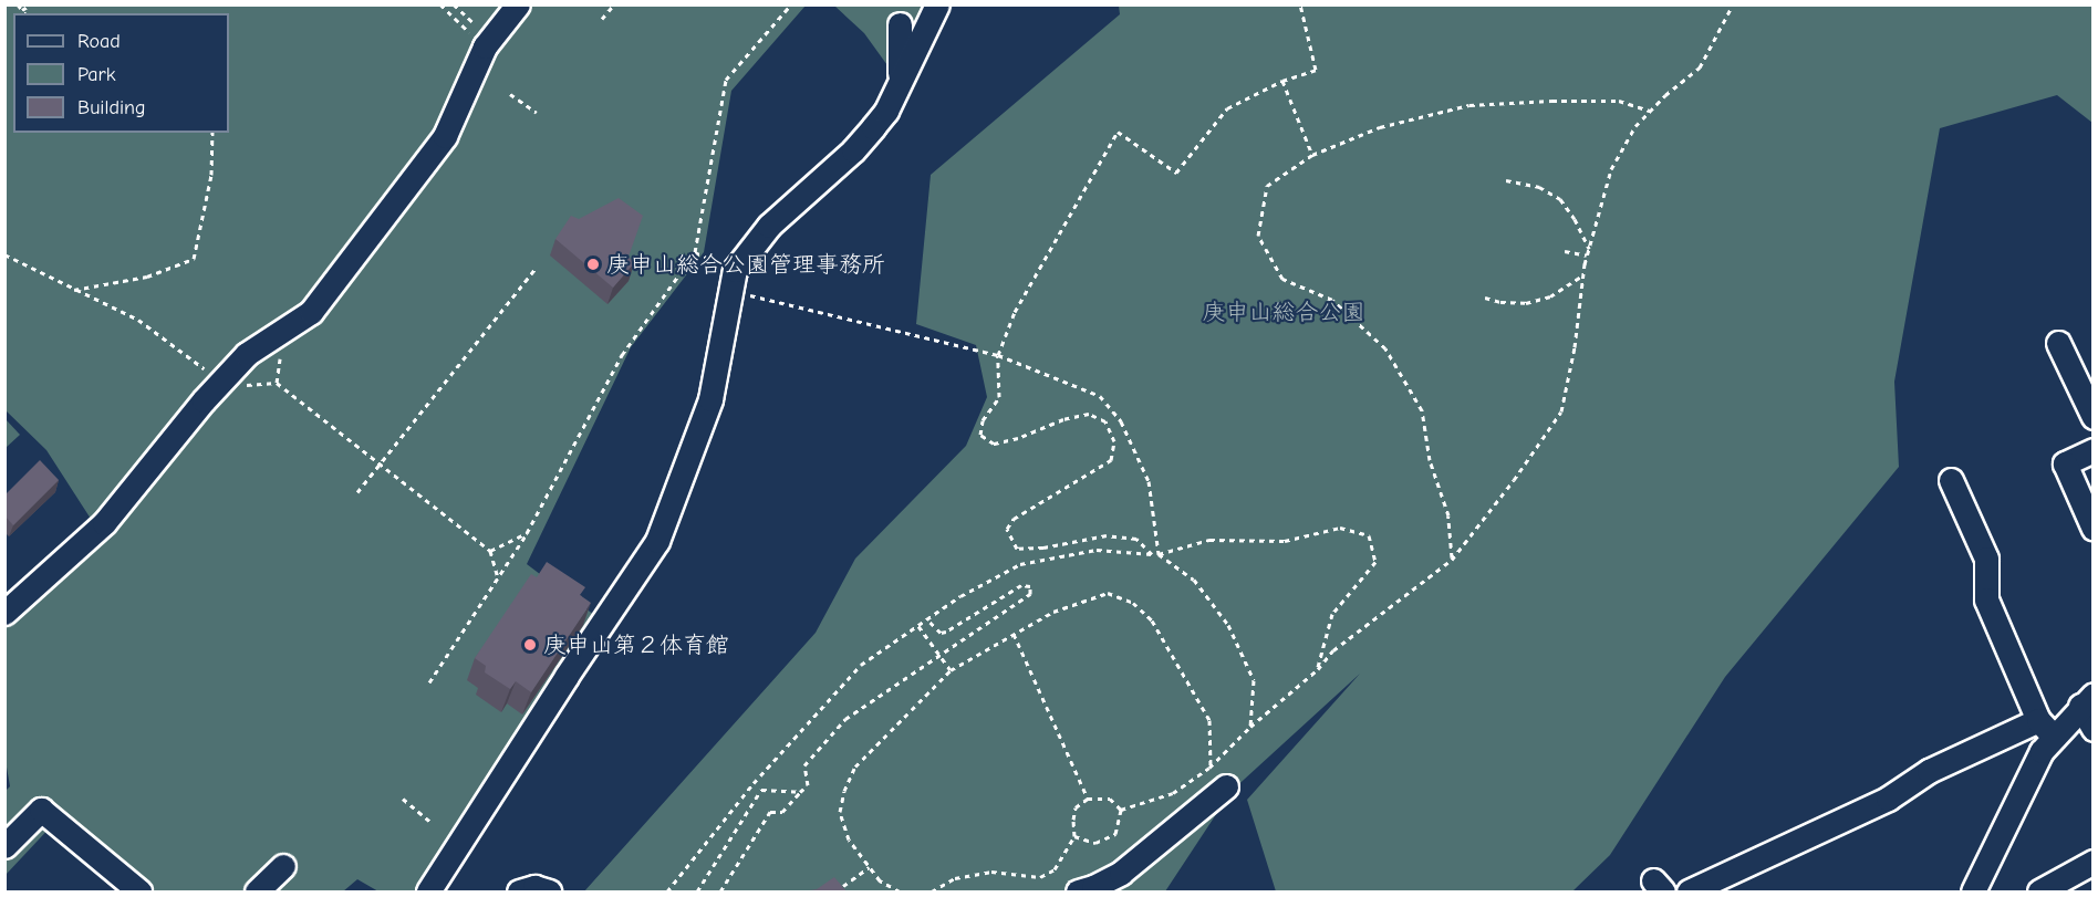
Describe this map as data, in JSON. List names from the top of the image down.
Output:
{
  "parks": ["庚申山総合公園"],
  "places": ["庚申山総合公園管理事務所", "庚申山第２体育館"],
  "legend": ["Road", "Park", "Building"]
}
